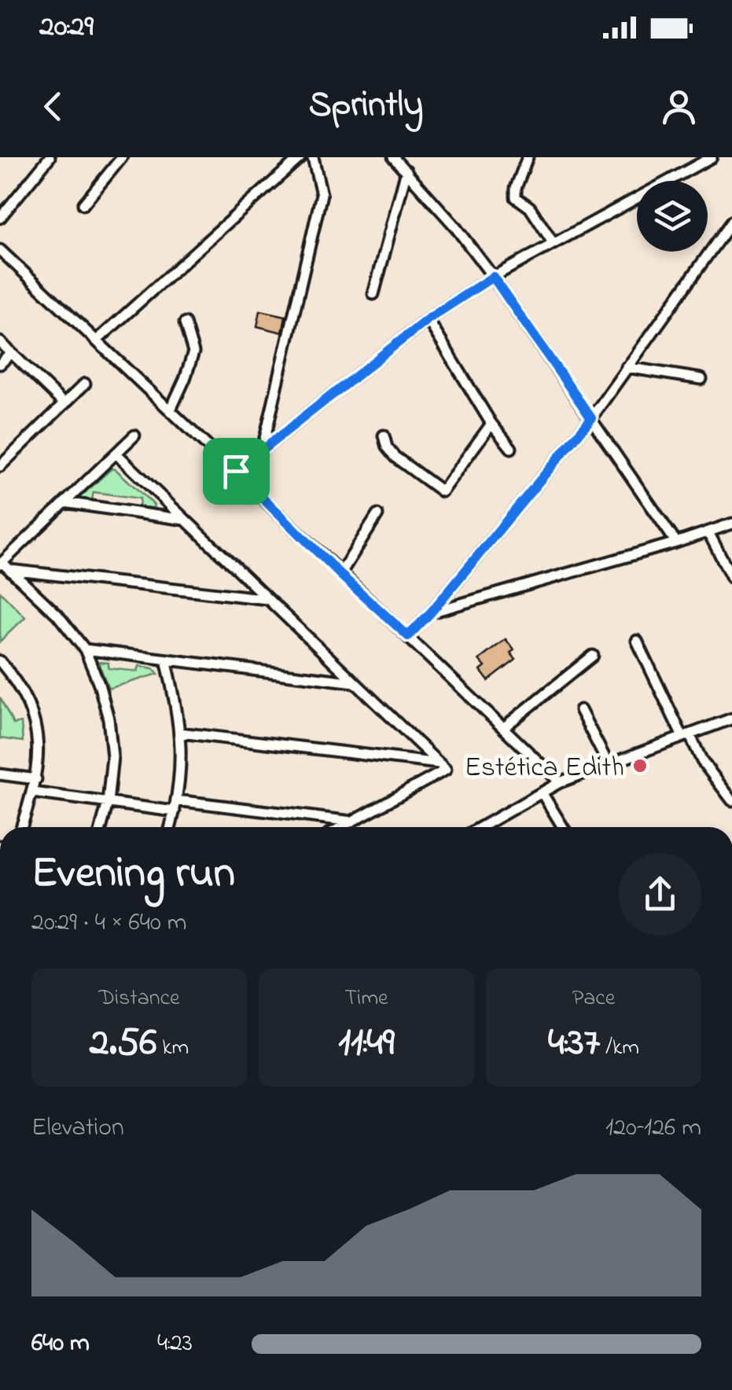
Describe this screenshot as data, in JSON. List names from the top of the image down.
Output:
{
  "places": ["Estética Edith"],
  "page": {
    "status": "20:29",
    "header": "Sprintly",
    "heading": ["Evening run", "20:29 · 4 × 640 m"],
    "stats": [
      ["Distance", "2.56 km"],
      ["Time", "11:49"],
      ["Pace", "4:37 /km"]
    ],
    "chart": ["Elevation", "120–126 m"],
    "list": [
      {
        "name": "640 m",
        "note": "4:23"
      }
    ]
  }
}
